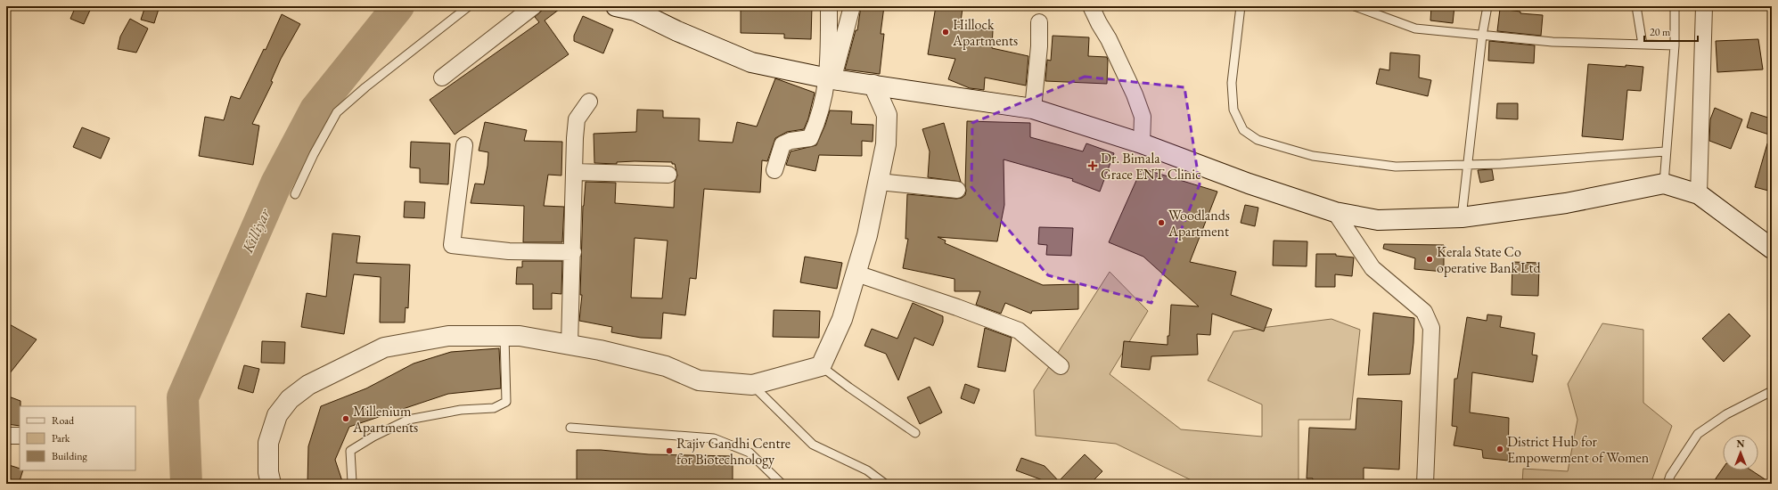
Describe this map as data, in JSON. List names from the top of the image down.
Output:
{
  "water": ["Killiyar"],
  "places": {
    "other": [
      "Hillock Apartments",
      "Woodlands Apartment",
      "Kerala State Co operative Bank Ltd",
      "Millenium Apartments",
      "District Hub for Empowerment of Women",
      "Rajiv Gandhi Centre for Biotechnology"
    ],
    "health": ["Dr. Bimala Grace ENT Clinic"]
  },
  "legend": ["Road", "Park", "Building"],
  "scale_bar": "20 m",
  "north": "top"
}
